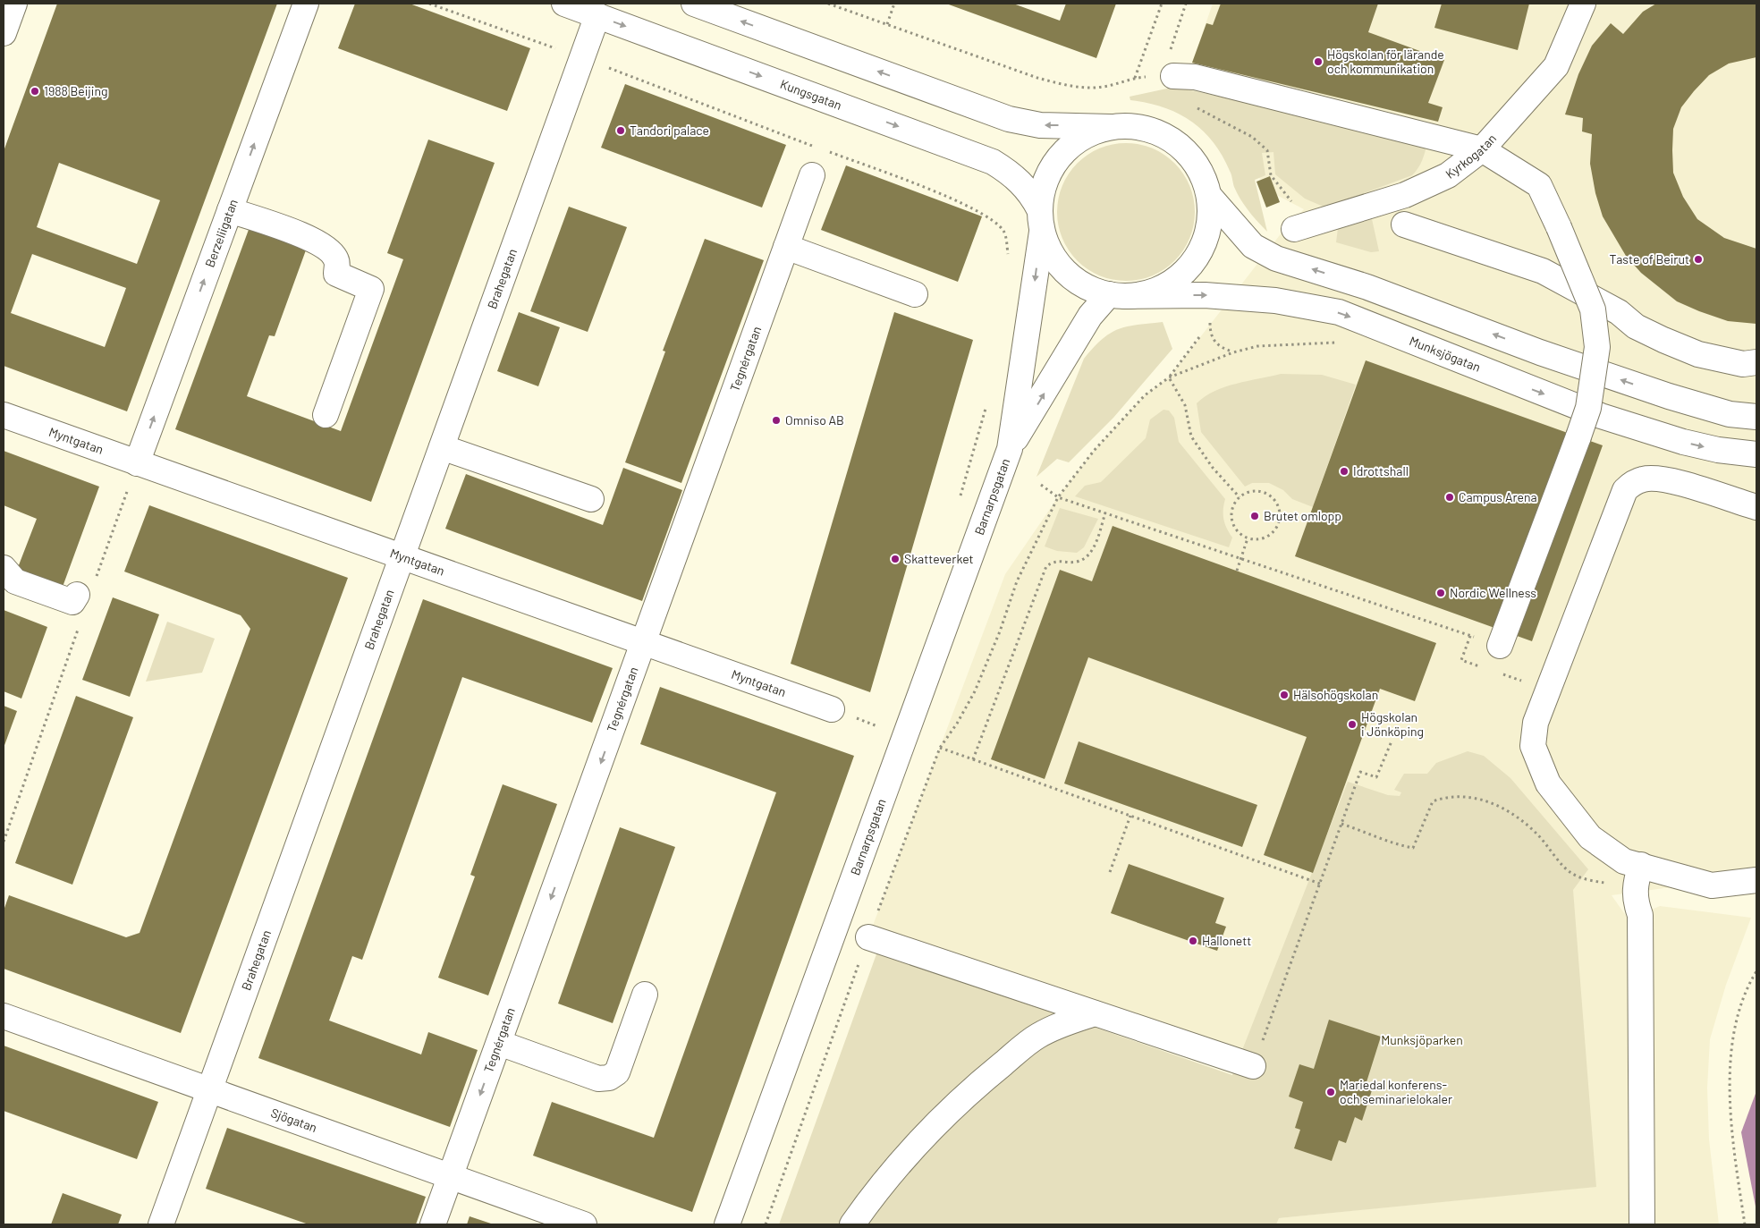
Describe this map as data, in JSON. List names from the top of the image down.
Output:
{
  "streets": {
    "street": [
      "Kungsgatan",
      "Kyrkogatan",
      "Berzeliigatan",
      "Brahegatan",
      "Munksjögatan",
      "Tegnérgatan",
      "Myntgatan",
      "Barnarpsgatan",
      "Sjögatan"
    ]
  },
  "crossings": [
    ["Kungsgatan", "Brahegatan"],
    ["Kungsgatan", "Munksjögatan"],
    ["Kungsgatan", "Barnarpsgatan"],
    ["Berzeliigatan", "Myntgatan"],
    ["Brahegatan", "Myntgatan"],
    ["Brahegatan", "Sjögatan"],
    ["Munksjögatan", "Barnarpsgatan"],
    ["Tegnérgatan", "Myntgatan"],
    ["Tegnérgatan", "Sjögatan"]
  ],
  "one_way": ["Berzeliigatan", "Tegnérgatan"],
  "parks": ["Munksjöparken"],
  "places": [
    "Högskolan för lärande och kommunikation",
    "1988 Beijing",
    "Tandori palace",
    "Taste of Beirut",
    "Omniso AB",
    "Idrottshall",
    "Campus Arena",
    "Brutet omlopp",
    "Skatteverket",
    "Nordic Wellness",
    "Hälsohögskolan",
    "Högskolan i Jönköping",
    "Hallonett",
    "Mariedal konferens- och seminarielokaler"
  ]
}
